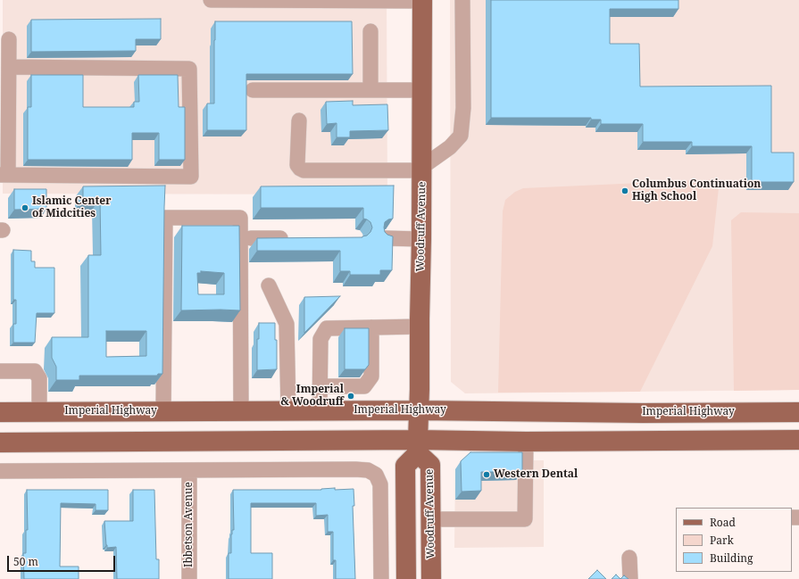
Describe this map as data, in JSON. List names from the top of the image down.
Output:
{
  "streets": {
    "main road": ["Woodruff Avenue", "Imperial Highway"],
    "street": ["Ibbetson Avenue"]
  },
  "crossings": [
    ["Woodruff Avenue", "Imperial Highway"]
  ],
  "places": [
    "Columbus Continuation High School",
    "Islamic Center of Midcities",
    "Imperial & Woodruff",
    "Western Dental"
  ],
  "legend": ["Road", "Park", "Building"],
  "scale_bar": "50 m"
}
